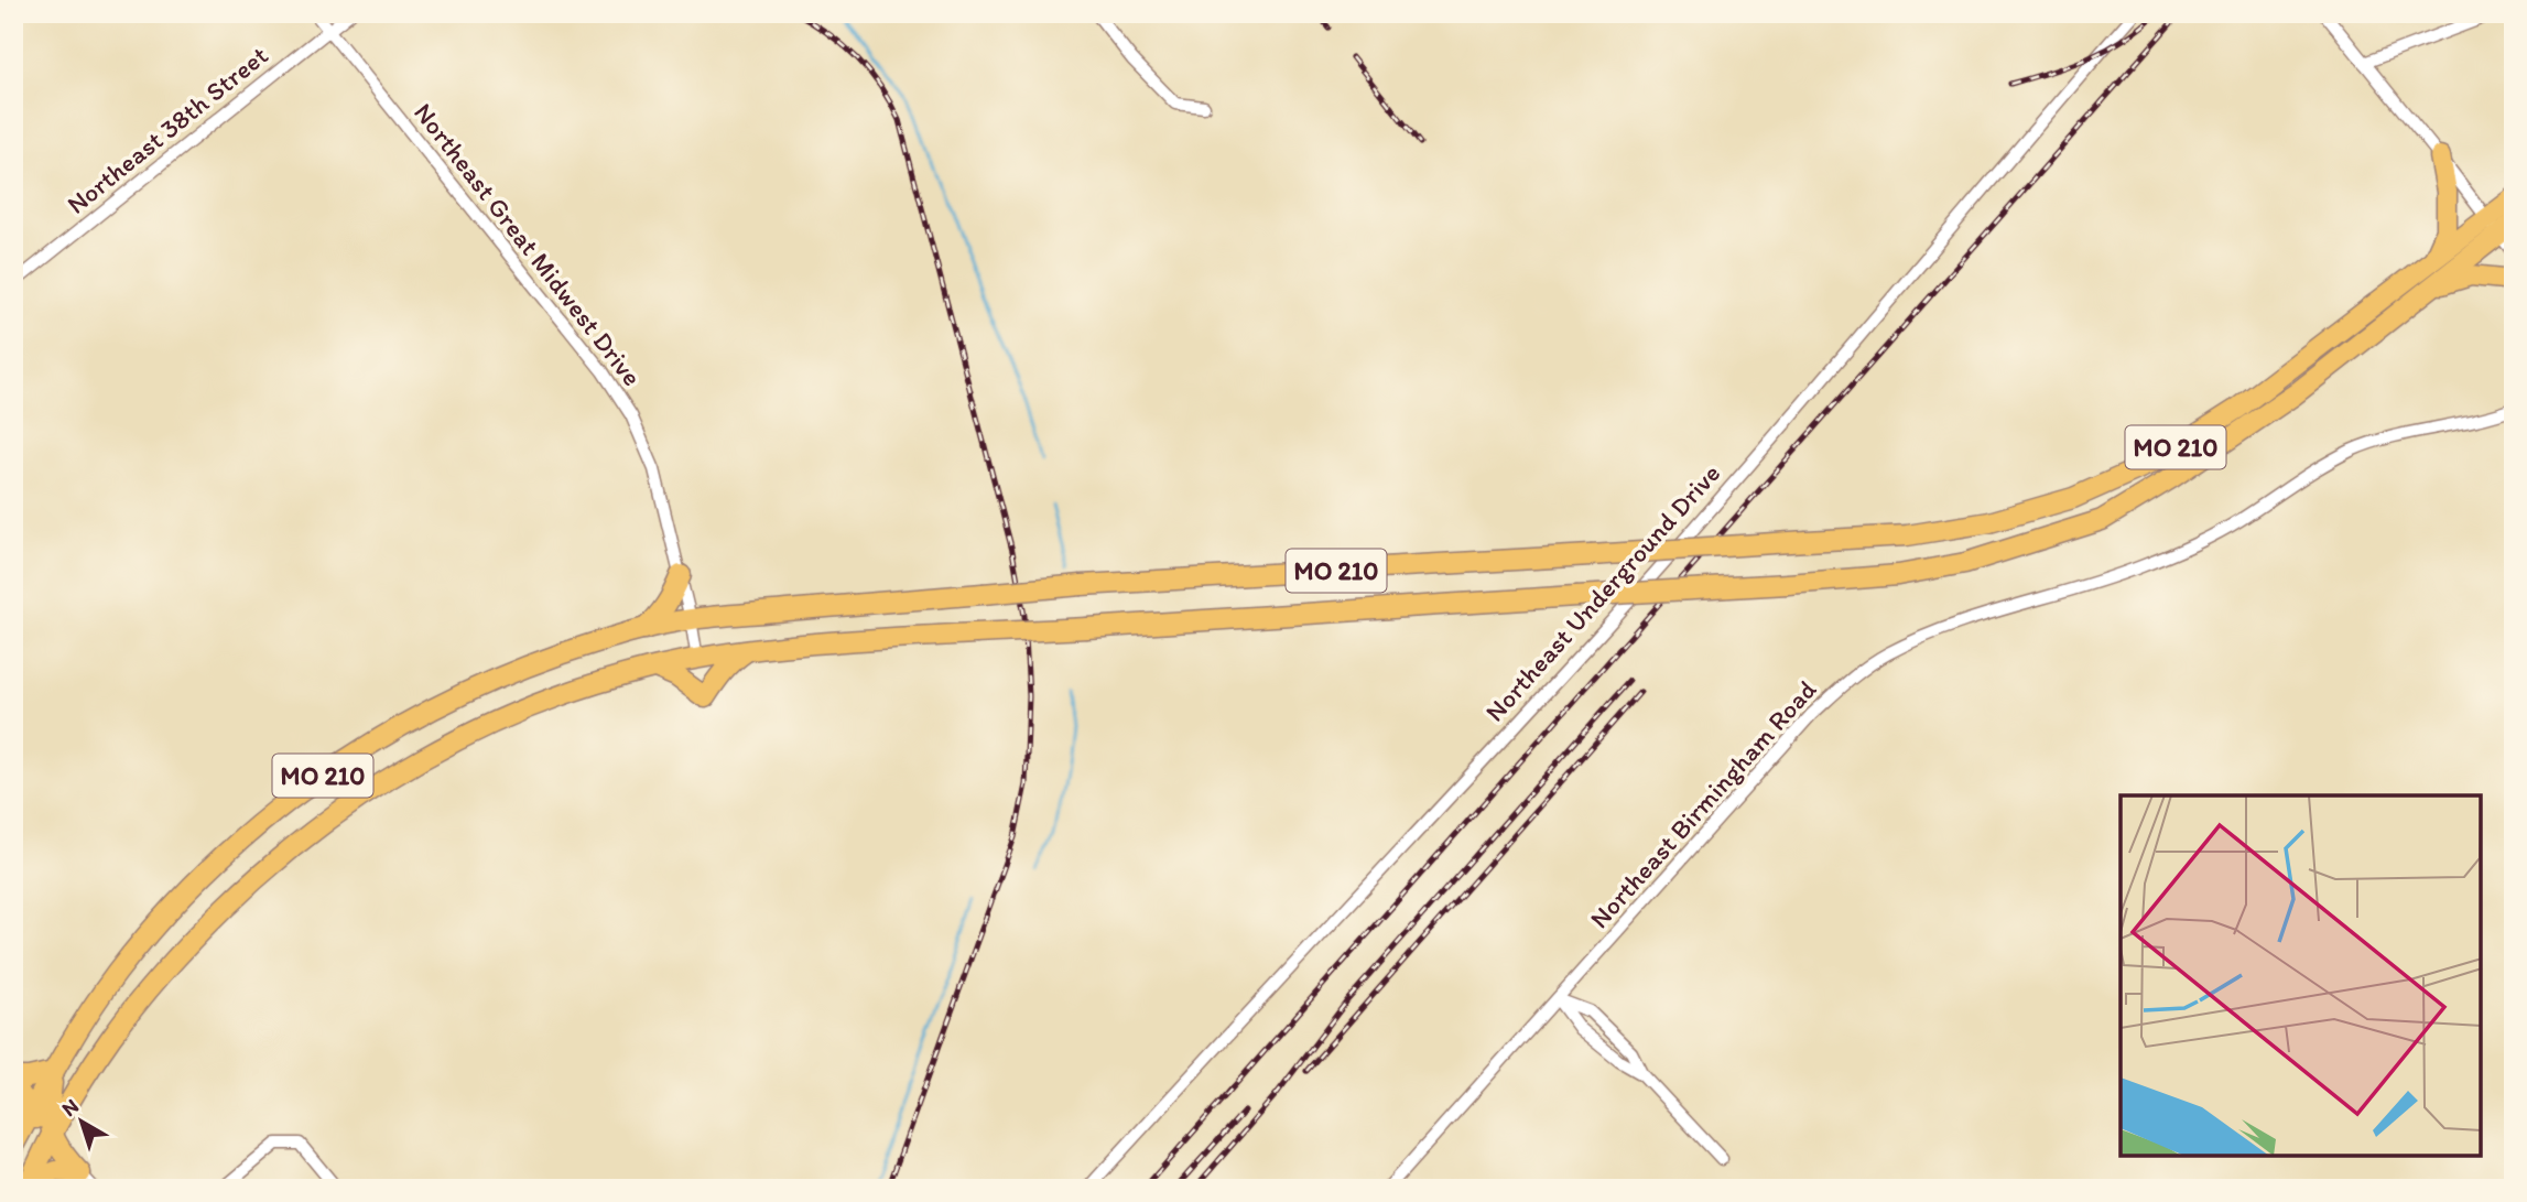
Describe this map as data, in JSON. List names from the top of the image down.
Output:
{
  "streets": {
    "highway": ["MO 210"],
    "street": [
      "Northeast 38th Street",
      "Northeast Great Midwest Drive",
      "Northeast Underground Drive",
      "Northeast Birmingham Road"
    ]
  },
  "crossings": [
    ["Northeast 38th Street", "Northeast Great Midwest Drive"],
    ["Northeast Great Midwest Drive", "MO 210"]
  ],
  "north": "top left"
}
